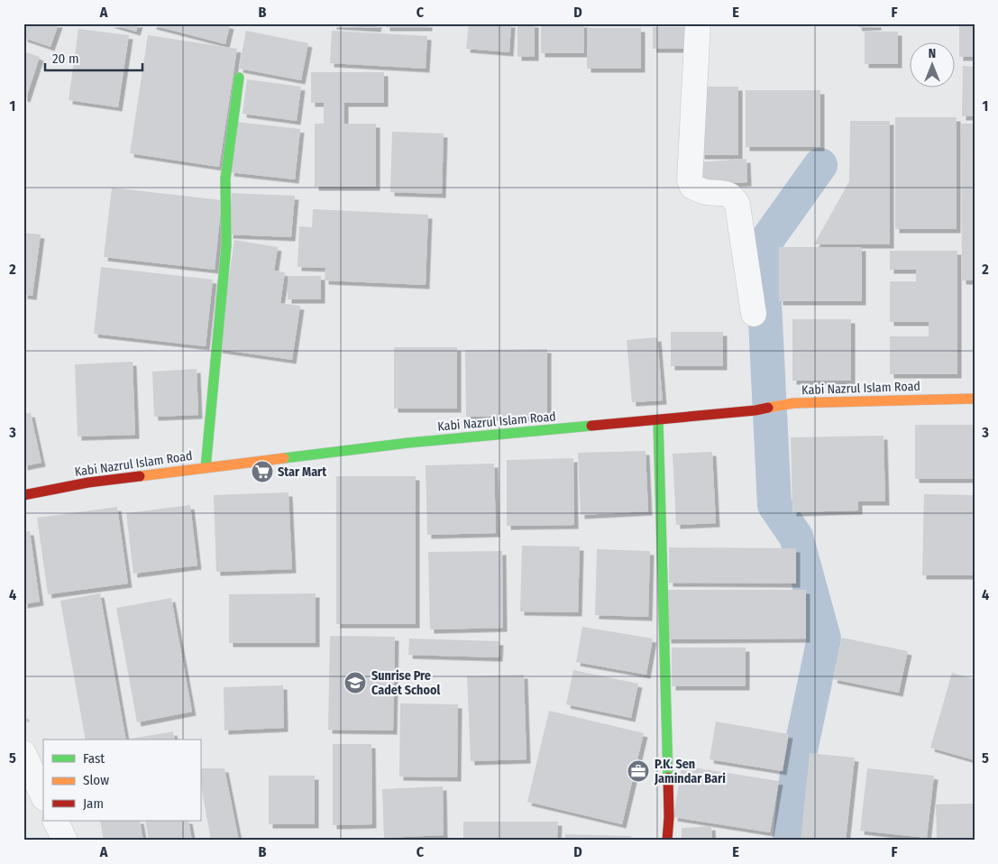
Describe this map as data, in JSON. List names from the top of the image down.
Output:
{
  "streets": {
    "main road": ["Kabi Nazrul Islam Road"]
  },
  "places": {
    "supermarket": ["Star Mart"],
    "school or university": ["Sunrise Pre Cadet School"],
    "office": ["P.K. Sen Jamindar Bari"]
  },
  "legend": ["Fast", "Slow", "Jam"],
  "scale_bar": "20 m",
  "north": "top",
  "grid": {
    "columns": [
      "A",
      "B",
      "C",
      "D",
      "E",
      "F"
    ],
    "rows": [
      "1",
      "2",
      "3",
      "4",
      "5"
    ]
  }
}
